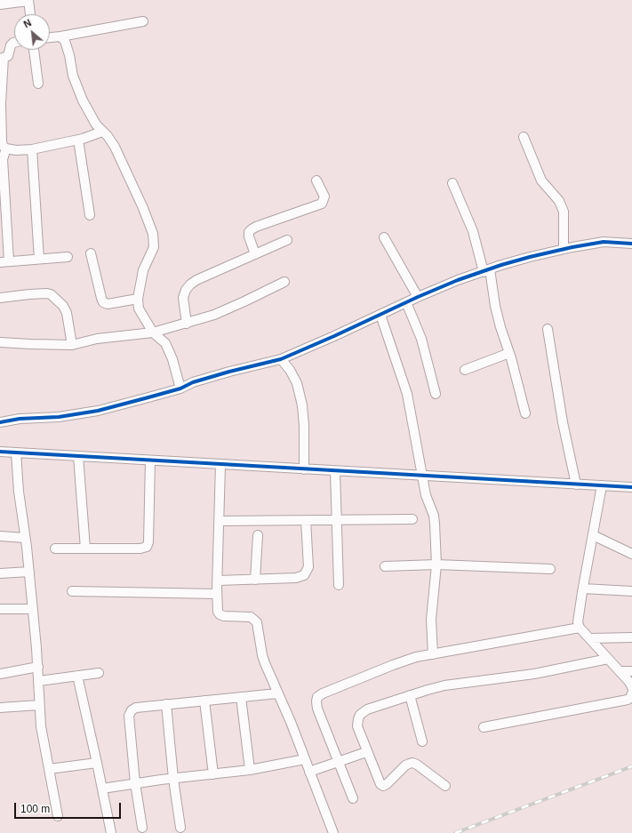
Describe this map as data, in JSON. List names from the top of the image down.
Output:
{
  "scale_bar": "100 m",
  "north": "top left"
}
